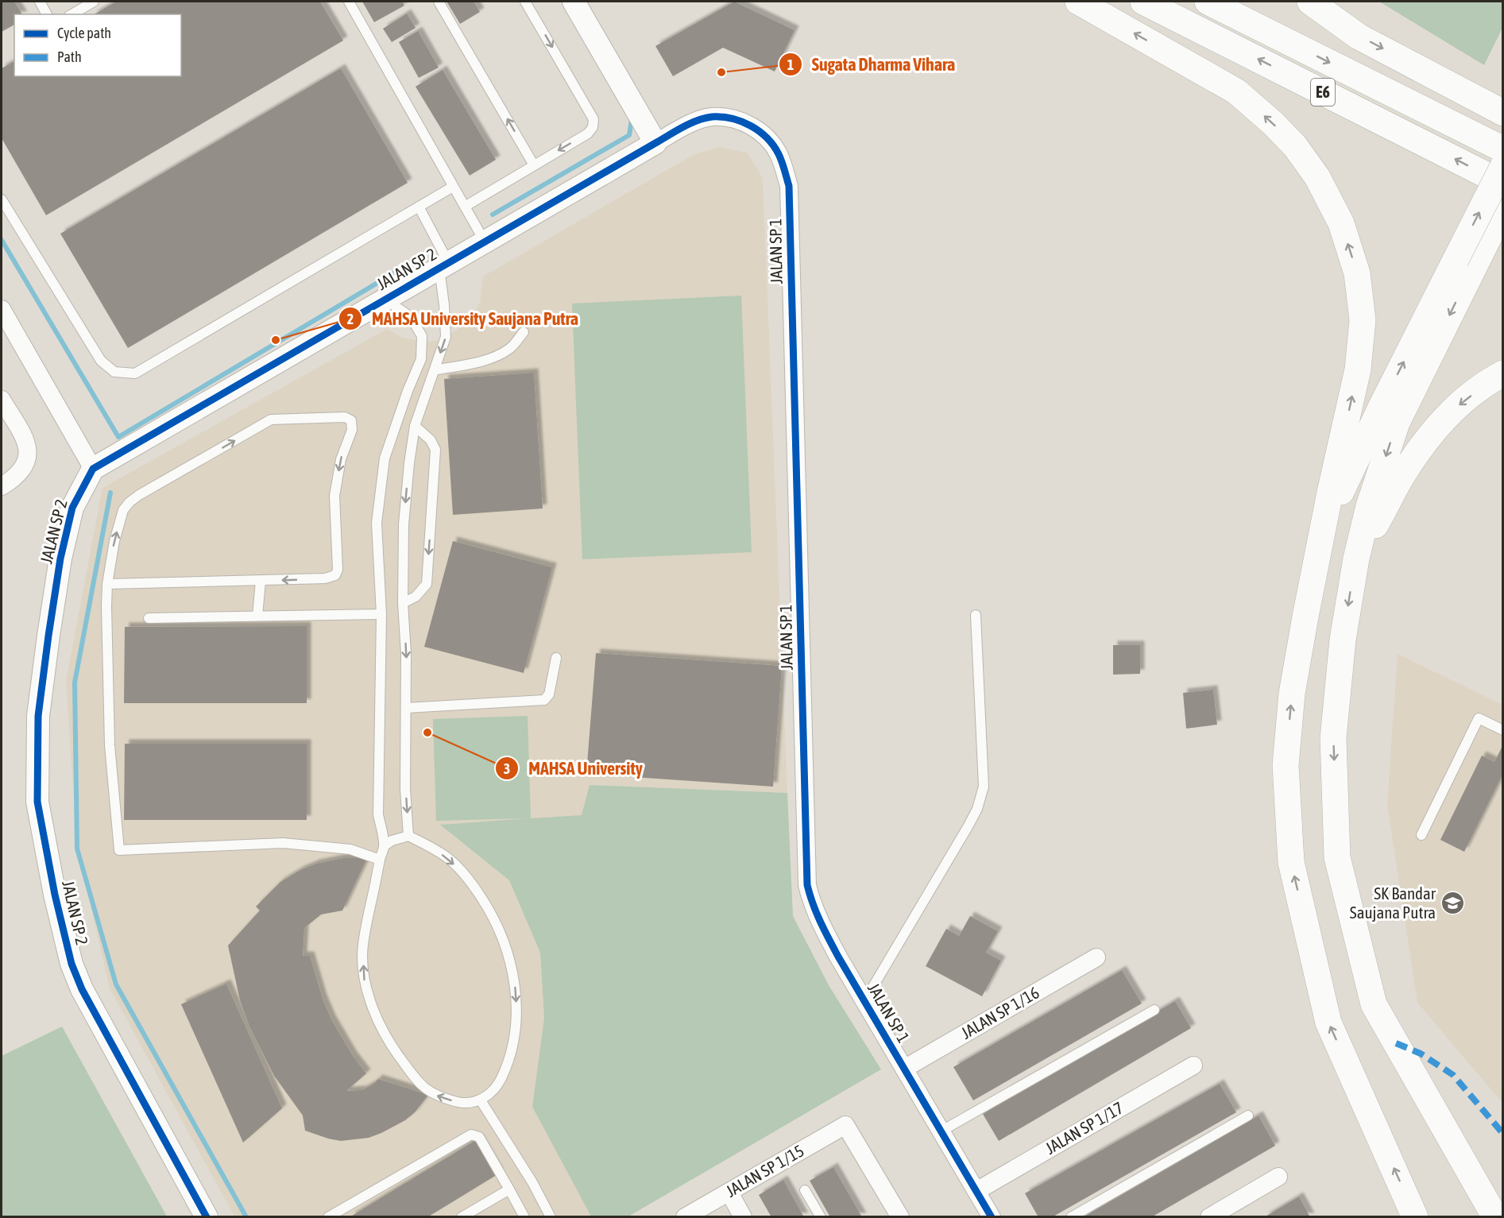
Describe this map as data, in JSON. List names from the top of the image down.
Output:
{
  "streets": {
    "highway": ["E6"],
    "street": [
      "JALAN SP 1",
      "JALAN SP 2",
      "JALAN SP 1/16",
      "JALAN SP 1/17",
      "JALAN SP 1/15"
    ]
  },
  "crossings": [
    ["JALAN SP 1", "JALAN SP 2"],
    ["JALAN SP 1", "JALAN SP 1/16"],
    ["JALAN SP 1", "JALAN SP 1/17"]
  ],
  "places": {
    "other": ["Sugata Dharma Vihara", "MAHSA University Saujana Putra", "MAHSA University"],
    "school or university": ["SK Bandar Saujana Putra"]
  },
  "legend": ["Cycle path", "Path"]
}
